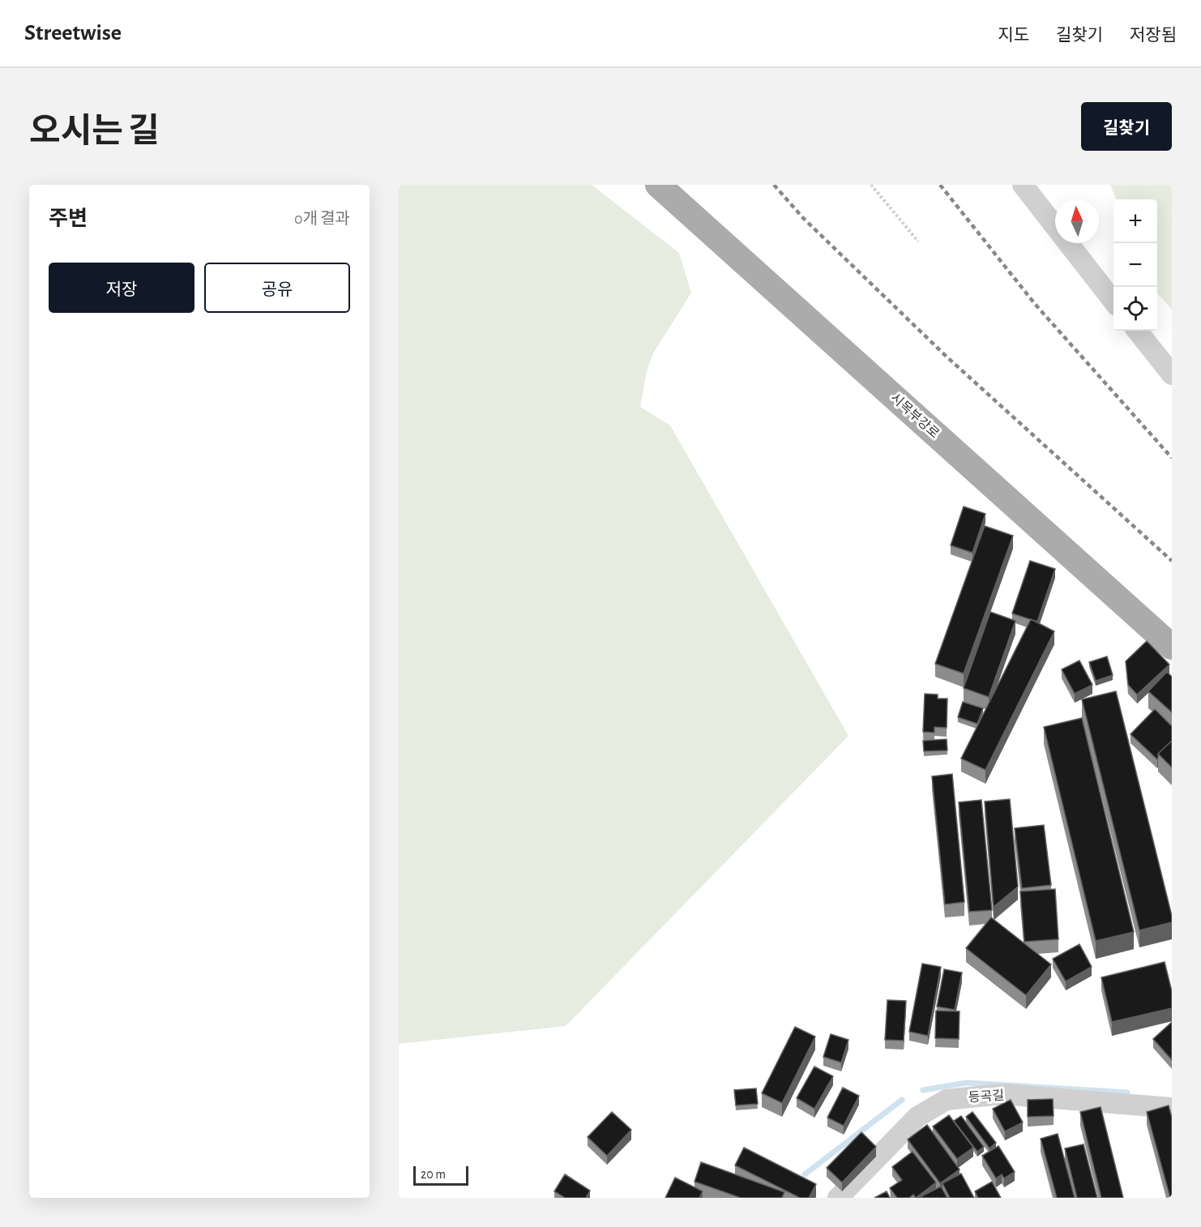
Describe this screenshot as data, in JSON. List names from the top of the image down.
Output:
{
  "streets": {
    "main road": ["시목부강로"],
    "street": ["등곡길"]
  },
  "scale_bar": "20 m",
  "north": "top",
  "page": {
    "header": "Streetwise",
    "nav": ["지도", "길찾기", "저장됨"],
    "title": "오시는 길",
    "buttons": [
      "길찾기",
      ["저장", "공유"]
    ],
    "heading": ["주변", "0개 결과"],
    "map_buttons": ["+", "−"],
    "scale": "20 m"
  }
}
